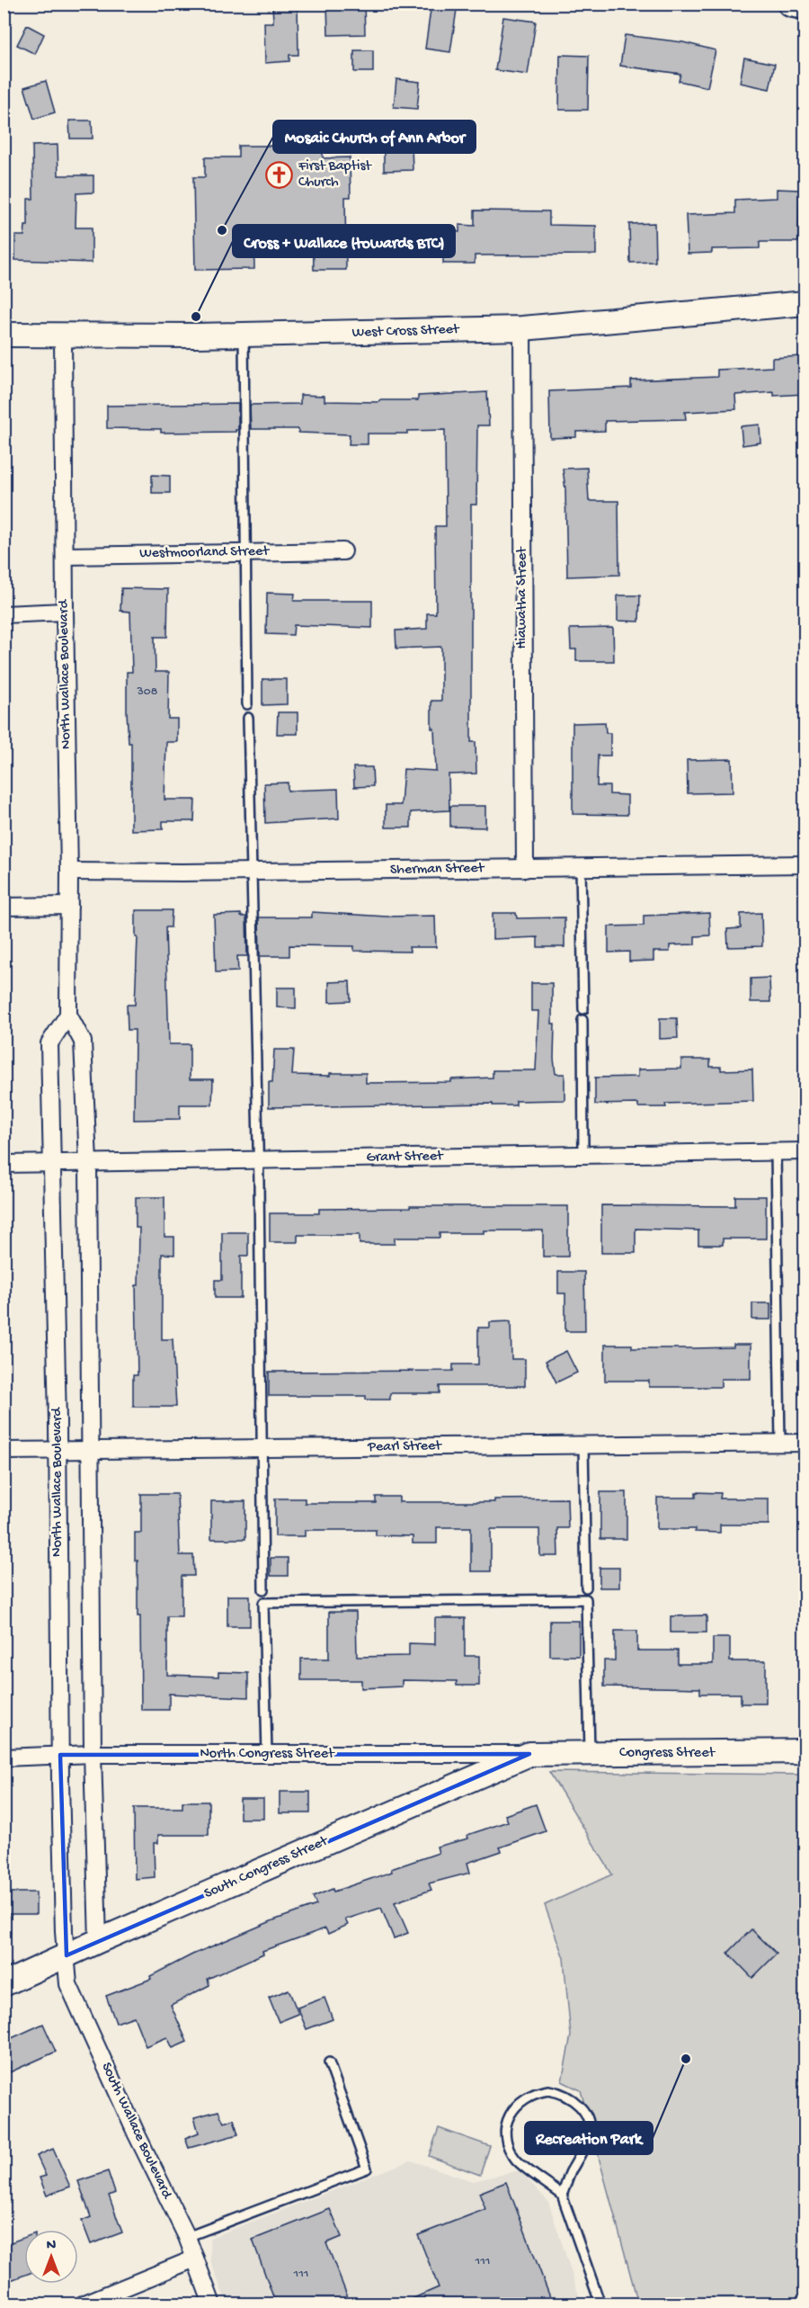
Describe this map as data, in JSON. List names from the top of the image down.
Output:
{
  "streets": {
    "street": [
      "West Cross Street",
      "Westmoorland Street",
      "Hiawatha Street",
      "North Wallace Boulevard",
      "Sherman Street",
      "Grant Street",
      "Pearl Street",
      "Congress Street",
      "North Congress Street",
      "South Congress Street",
      "South Wallace Boulevard"
    ]
  },
  "crossings": [
    ["West Cross Street", "Hiawatha Street"],
    ["West Cross Street", "North Wallace Boulevard"],
    ["Westmoorland Street", "North Wallace Boulevard"],
    ["Hiawatha Street", "Sherman Street"],
    ["North Wallace Boulevard", "Sherman Street"],
    ["North Wallace Boulevard", "Grant Street"],
    ["North Wallace Boulevard", "Pearl Street"],
    ["North Wallace Boulevard", "North Congress Street"],
    ["North Wallace Boulevard", "South Congress Street"],
    ["North Wallace Boulevard", "South Wallace Boulevard"],
    ["Congress Street", "North Congress Street"],
    ["Congress Street", "South Congress Street"],
    ["North Congress Street", "South Congress Street"],
    ["South Congress Street", "South Wallace Boulevard"]
  ],
  "places": {
    "church": ["First Baptist Church"],
    "other": ["Mosaic Church of Ann Arbor", "Cross + Wallace (towards BTC)", "Recreation Park"]
  },
  "house_numbers": ["308", "111", "111"],
  "north": "top"
}
